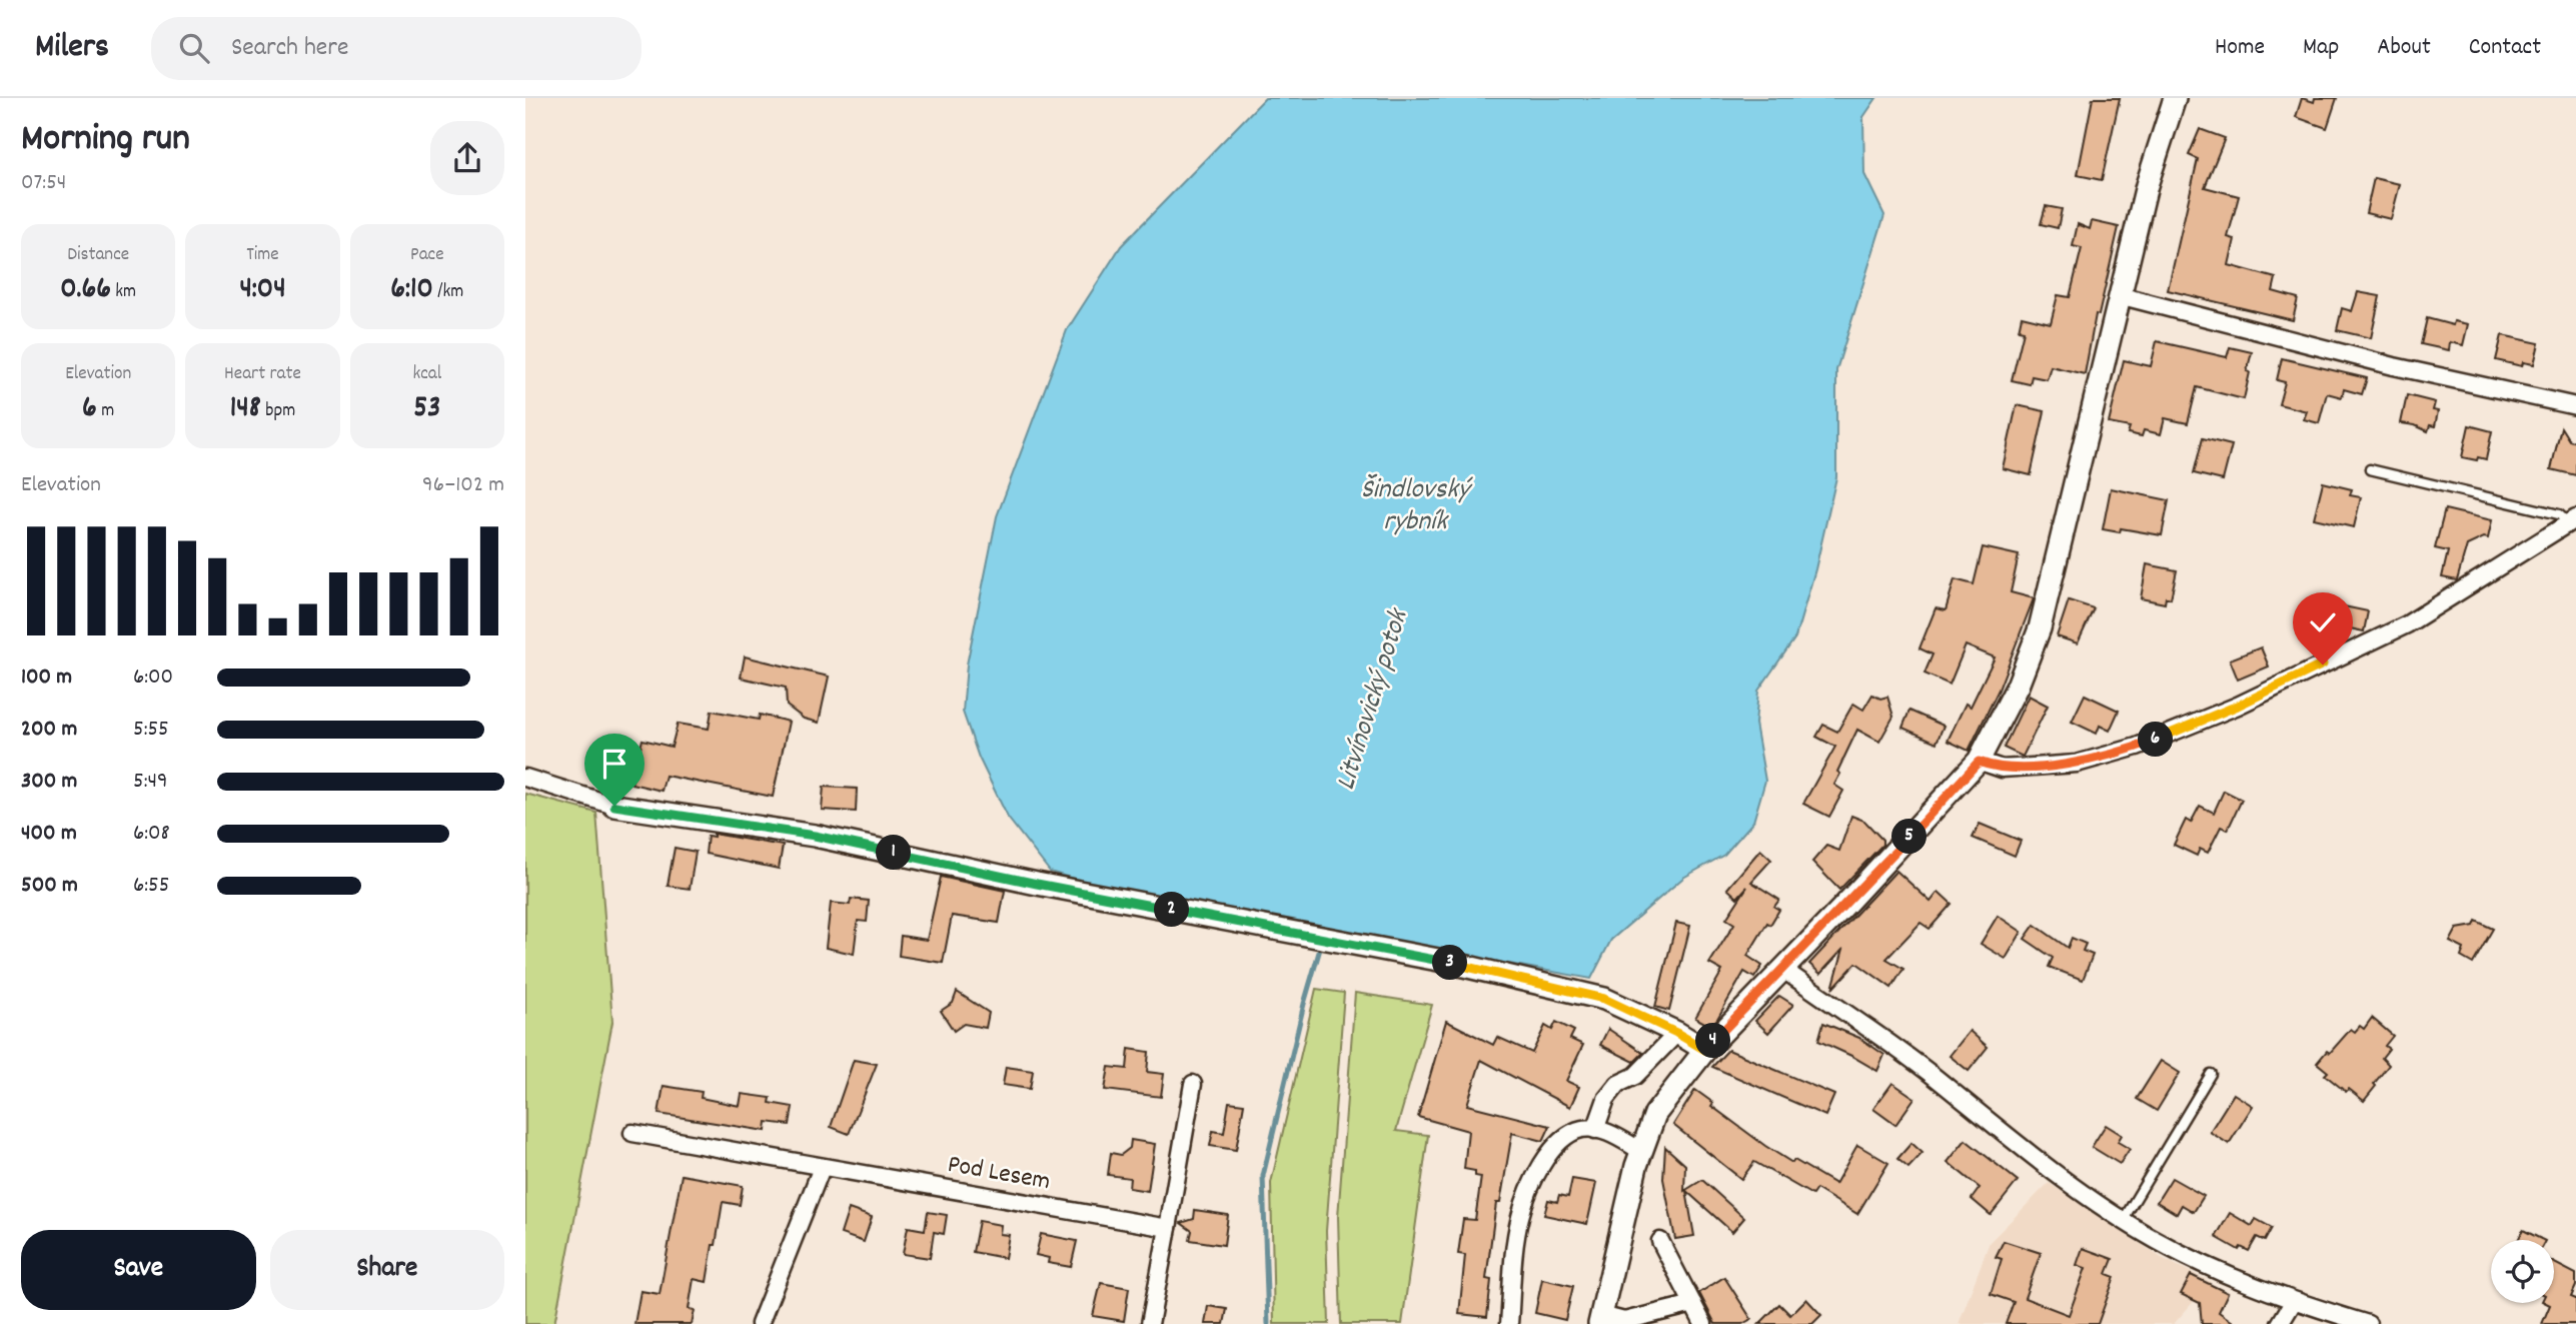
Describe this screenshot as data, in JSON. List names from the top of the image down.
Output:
{
  "streets": {
    "street": ["Pod Lesem"]
  },
  "water": ["Šindlovský rybník", "Litvínovický potok"],
  "page": {
    "header": "Milers",
    "search": "Search here",
    "nav": [
      "Home",
      "Map",
      "About",
      "Contact"
    ],
    "heading": ["Morning run", "07:54"],
    "stats": [
      ["Distance", "0.66 km"],
      ["Time", "4:04"],
      ["Pace", "6:10 /km"],
      ["Elevation", "6 m"],
      ["Heart rate", "148 bpm"],
      ["kcal", "53"]
    ],
    "chart": ["Elevation", "96–102 m"],
    "list": [
      {
        "name": "100 m",
        "note": "6:00"
      },
      {
        "name": "200 m",
        "note": "5:55"
      },
      {
        "name": "300 m",
        "note": "5:49"
      },
      {
        "name": "400 m",
        "note": "6:08"
      },
      {
        "name": "500 m",
        "note": "6:55"
      }
    ],
    "pins": [
      "6",
      "5",
      "1",
      "2",
      "3",
      "4"
    ],
    "buttons": ["Save", "Share"]
  }
}
